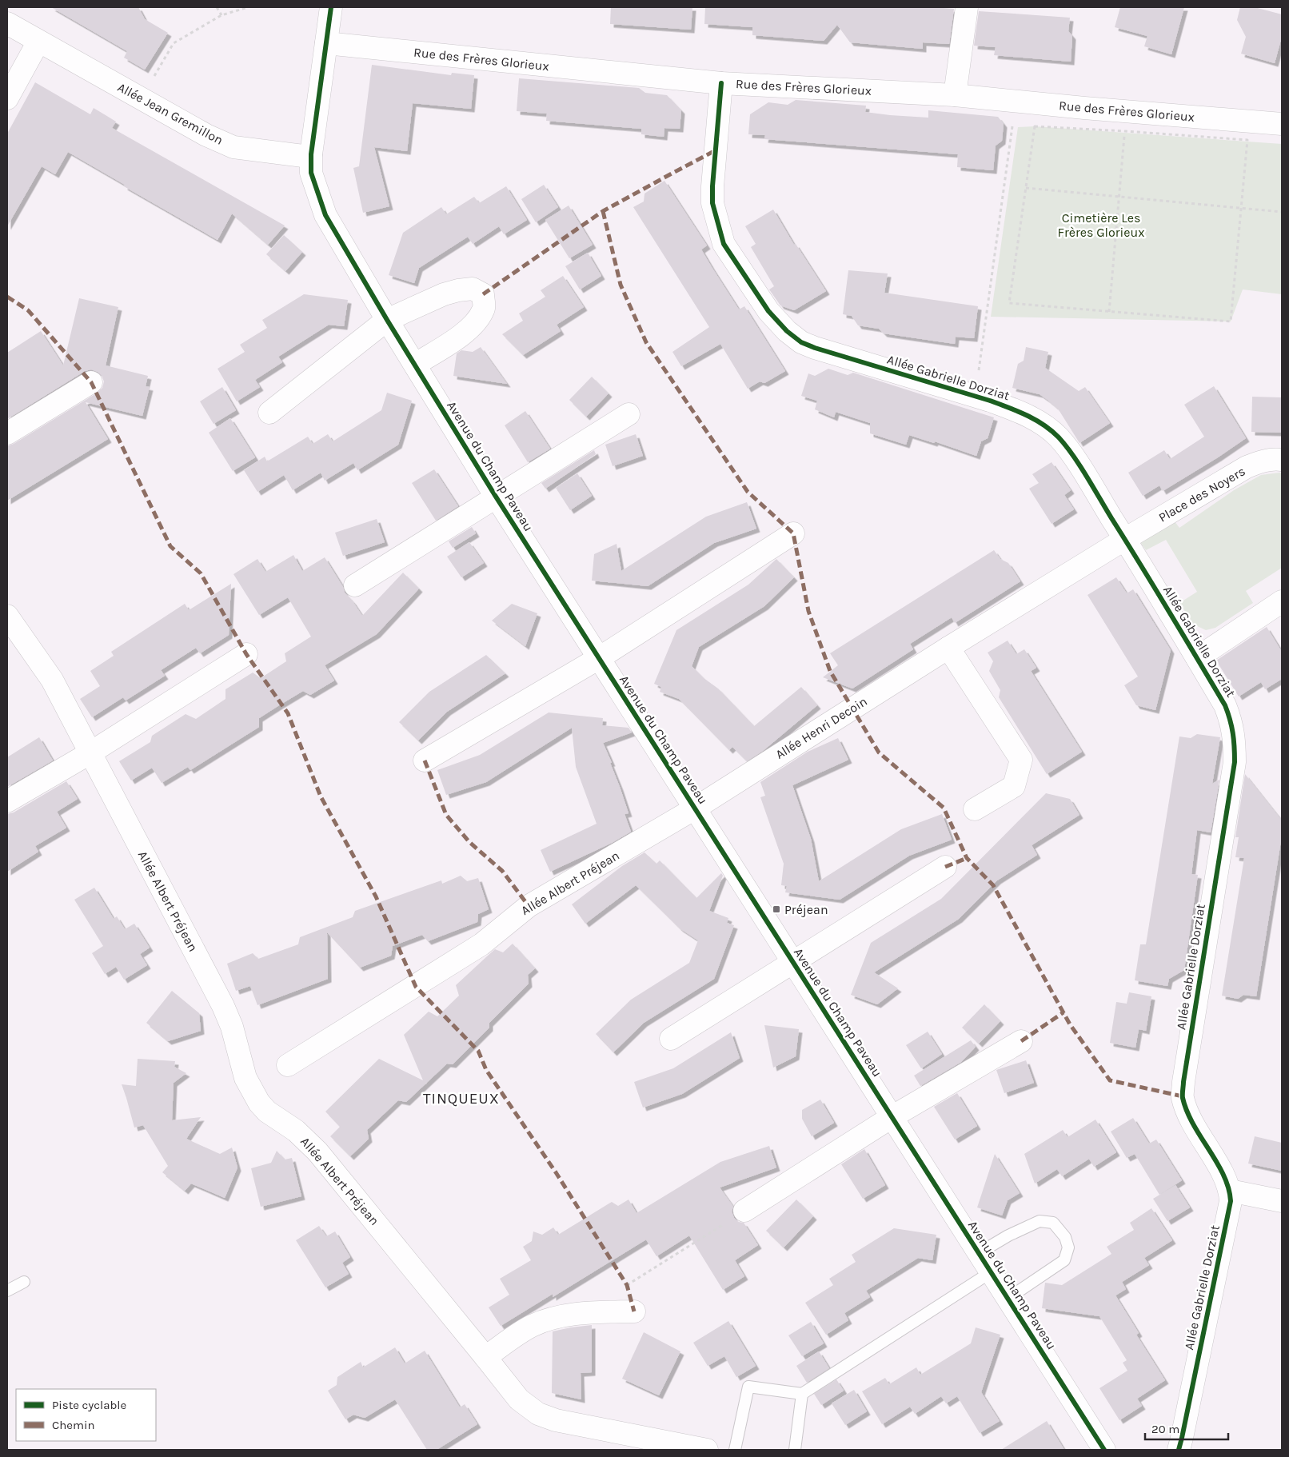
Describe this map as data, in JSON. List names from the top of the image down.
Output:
{
  "streets": {
    "street": [
      "Rue des Frères Glorieux",
      "Allée Jean Gremillon",
      "Allée Gabrielle Dorziat",
      "Avenue du Champ Paveau",
      "Place des Noyers",
      "Allée Henri Decoin",
      "Allée Albert Préjean"
    ]
  },
  "crossings": [
    ["Rue des Frères Glorieux", "Allée Gabrielle Dorziat"],
    ["Rue des Frères Glorieux", "Avenue du Champ Paveau"],
    ["Allée Jean Gremillon", "Avenue du Champ Paveau"],
    ["Allée Gabrielle Dorziat", "Place des Noyers"],
    ["Allée Gabrielle Dorziat", "Allée Henri Decoin"],
    ["Avenue du Champ Paveau", "Allée Henri Decoin"],
    ["Avenue du Champ Paveau", "Allée Albert Préjean"],
    ["Place des Noyers", "Allée Henri Decoin"],
    ["Allée Henri Decoin", "Allée Albert Préjean"]
  ],
  "districts": ["TINQUEUX"],
  "parks": ["Cimetière Les Frères Glorieux"],
  "places": {
    "transit": ["Préjean"]
  },
  "legend": ["Piste cyclable", "Chemin"],
  "scale_bar": "20 m"
}
